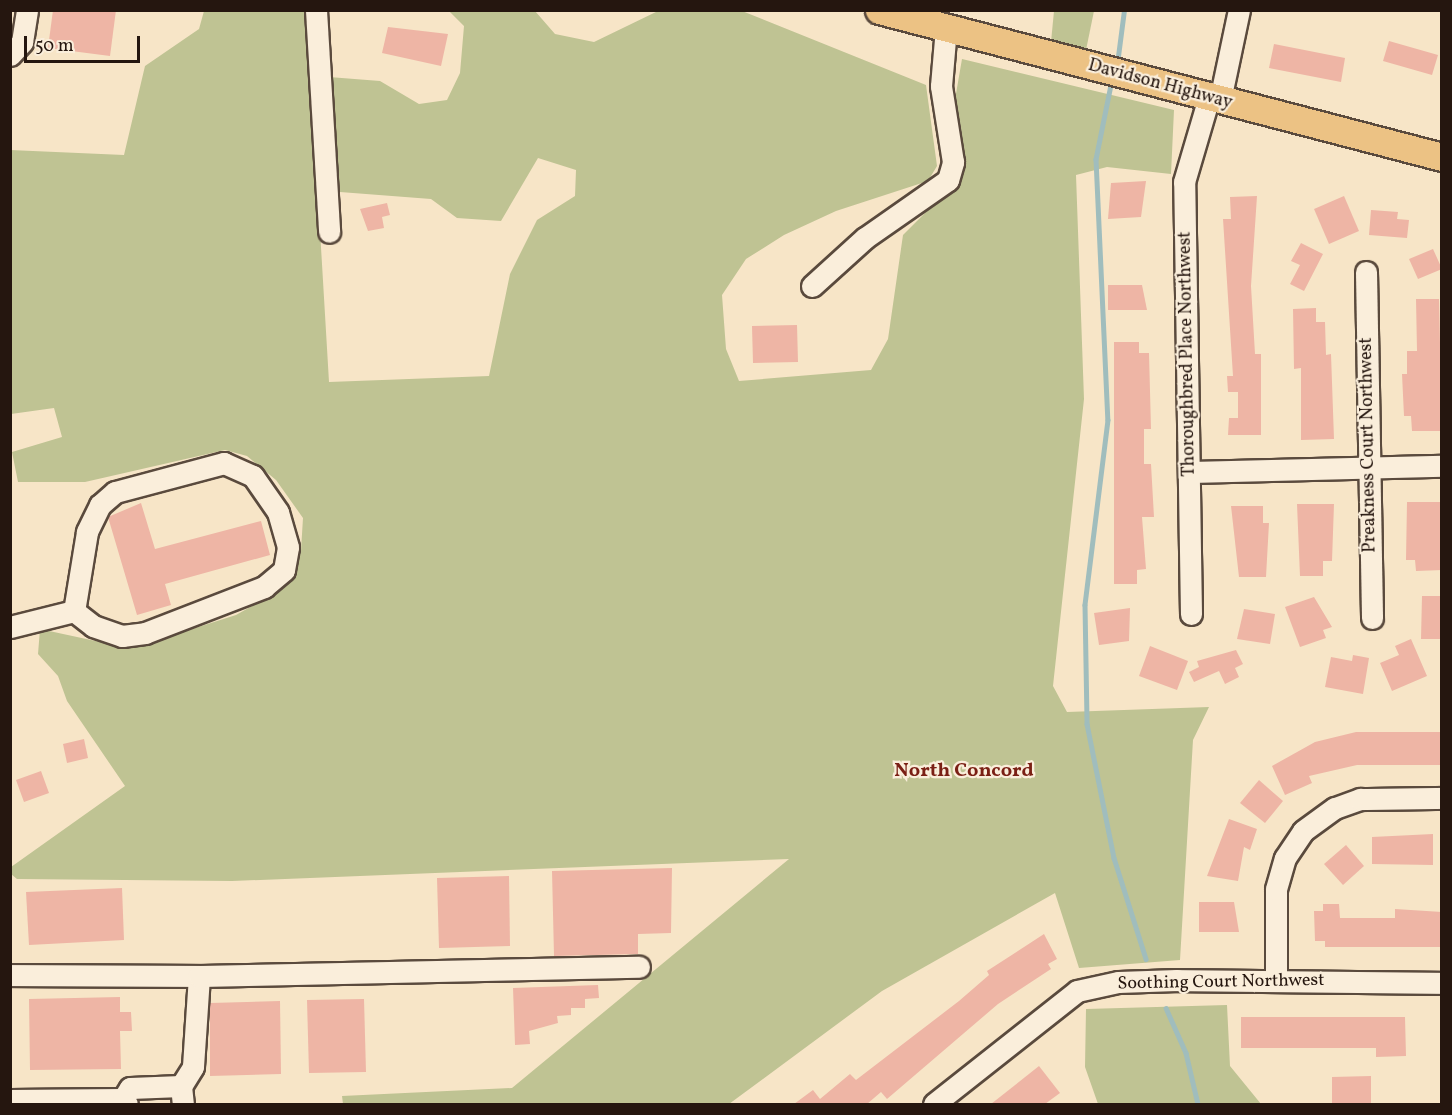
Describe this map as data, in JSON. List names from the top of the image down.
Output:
{
  "streets": {
    "main road": ["Davidson Highway"],
    "street": ["Thoroughbred Place Northwest", "Preakness Court Northwest", "Soothing Court Northwest"]
  },
  "crossings": [
    ["Davidson Highway", "Thoroughbred Place Northwest"]
  ],
  "districts": ["North Concord"],
  "scale_bar": "50 m"
}
